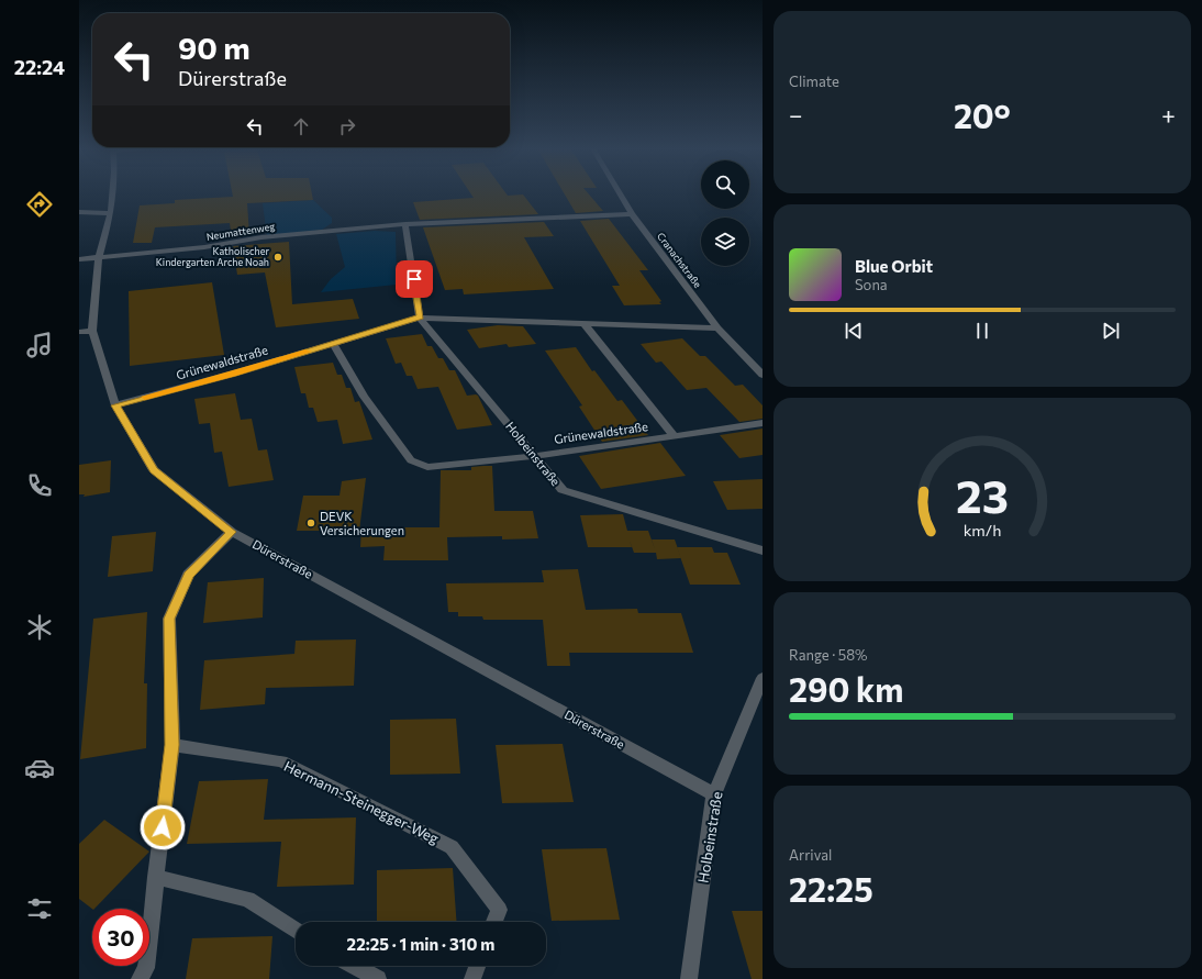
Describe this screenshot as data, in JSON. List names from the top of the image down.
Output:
{
  "streets": {
    "street": [
      "Neumattenweg",
      "Cranachstraße",
      "Grünewaldstraße",
      "Holbeinstraße",
      "Dürerstraße",
      "Hermann-Steinegger-Weg"
    ]
  },
  "crossings": [
    ["Neumattenweg", "Cranachstraße"],
    ["Neumattenweg", "Dürerstraße"],
    ["Cranachstraße", "Grünewaldstraße"],
    ["Grünewaldstraße", "Holbeinstraße"],
    ["Grünewaldstraße", "Dürerstraße"],
    ["Holbeinstraße", "Dürerstraße"]
  ],
  "places": ["Katholischer Kindergarten Arche Noah", "DEVK Versicherungen"],
  "page": {
    "tabs": "22:24",
    "tile": [
      "Climate",
      ["Range · 58%", "290 km"],
      ["Arrival", "22:25"]
    ],
    "turn": ["90 m", "Dürerstraße"],
    "heat": ["−", "20°", "+"],
    "song": ["Blue Orbit", "Sona"],
    "limit": "30",
    "trip": "22:25 · 1 min · 310 m",
    "gauge": ["23", "km/h"]
  }
}
